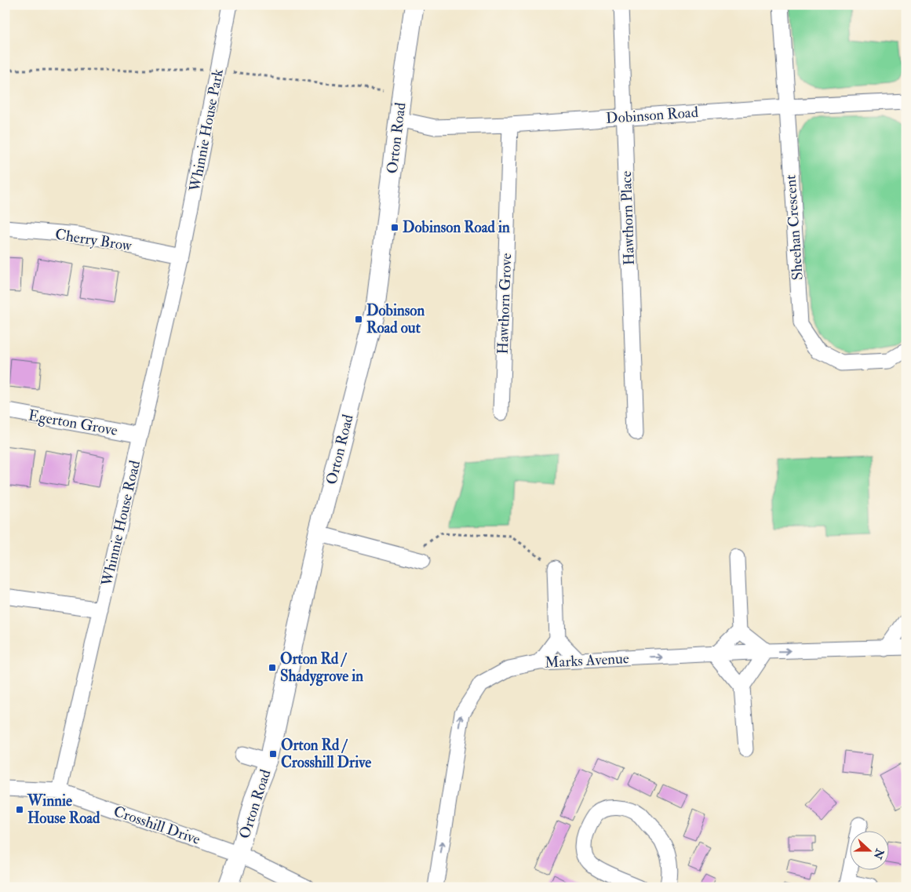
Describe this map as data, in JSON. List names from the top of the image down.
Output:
{
  "streets": {
    "street": [
      "Dobinson Road",
      "Whinnie House Park",
      "Orton Road",
      "Hawthorn Place",
      "Sheehan Crescent",
      "Cherry Brow",
      "Hawthorn Grove",
      "Egerton Grove",
      "Whinnie House Road",
      "Marks Avenue",
      "Crosshill Drive"
    ]
  },
  "crossings": [
    ["Dobinson Road", "Orton Road"],
    ["Dobinson Road", "Hawthorn Place"],
    ["Dobinson Road", "Sheehan Crescent"],
    ["Dobinson Road", "Hawthorn Grove"],
    ["Whinnie House Park", "Cherry Brow"],
    ["Whinnie House Park", "Whinnie House Road"],
    ["Orton Road", "Crosshill Drive"],
    ["Cherry Brow", "Whinnie House Road"],
    ["Egerton Grove", "Whinnie House Road"],
    ["Whinnie House Road", "Crosshill Drive"]
  ],
  "one_way": ["Marks Avenue"],
  "places": {
    "transit": [
      "Dobinson Road in",
      "Dobinson Road out",
      "Orton Rd / Shadygrove in",
      "Orton Rd / Crosshill Drive",
      "Winnie House Road"
    ]
  },
  "north": "right"
}
